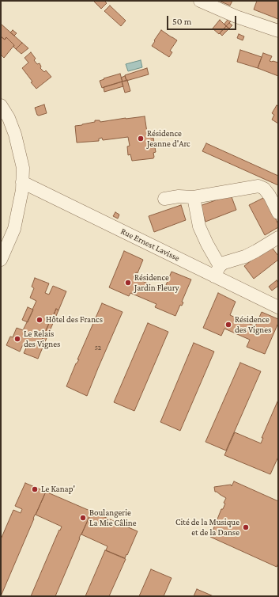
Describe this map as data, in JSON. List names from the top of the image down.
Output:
{
  "streets": {
    "street": ["Rue Ernest Lavisse"]
  },
  "places": [
    "Résidence Jeanne d'Arc",
    "Résidence Jardin Fleury",
    "Hôtel des Francs",
    "Résidence des Vignes",
    "Le Relais des Vignes",
    "Le Kanap'",
    "Boulangerie La Mie Câline",
    "Cité de la Musique et de la Danse"
  ],
  "house_numbers": ["52"],
  "scale_bar": "50 m"
}
